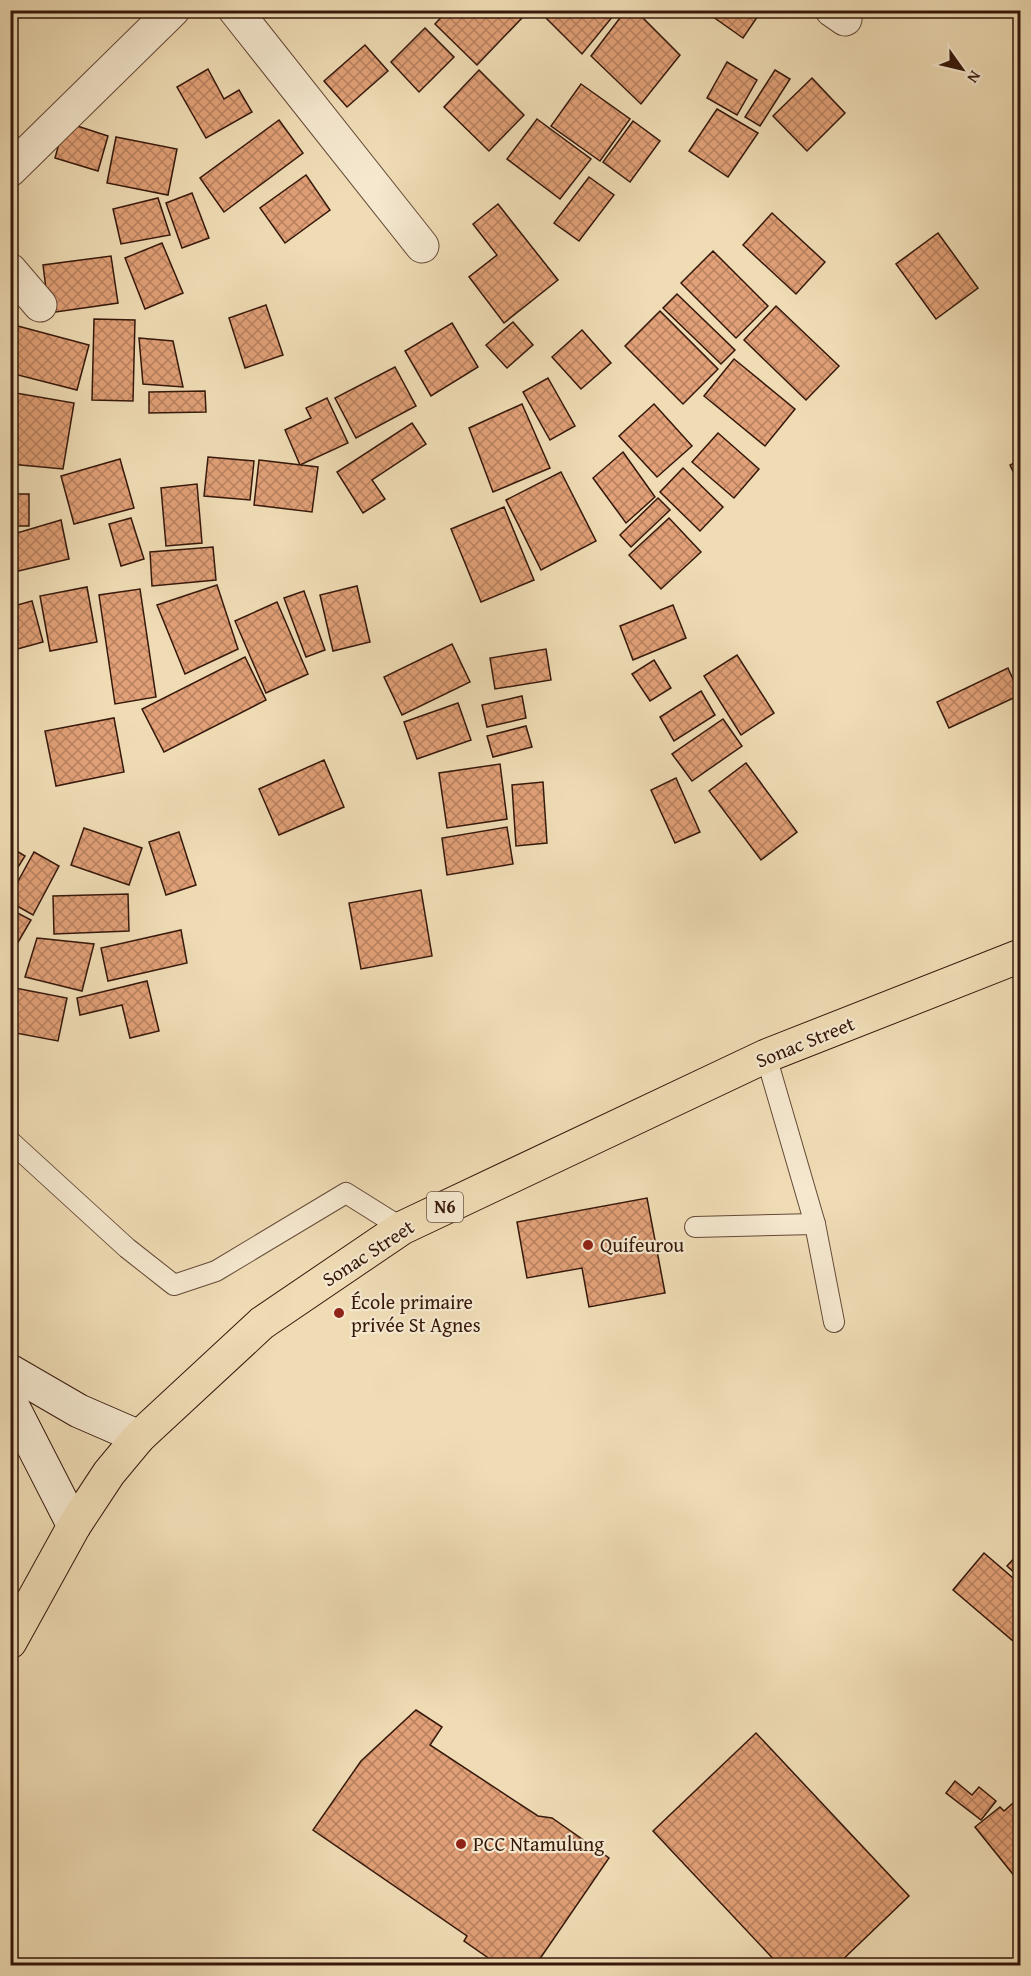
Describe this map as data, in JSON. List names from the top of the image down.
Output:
{
  "streets": {
    "highway": ["Sonac Street", "N6"]
  },
  "places": ["Quifeurou", "École primaire privée St Agnes", "PCC Ntamulung"],
  "north": "bottom right"
}
